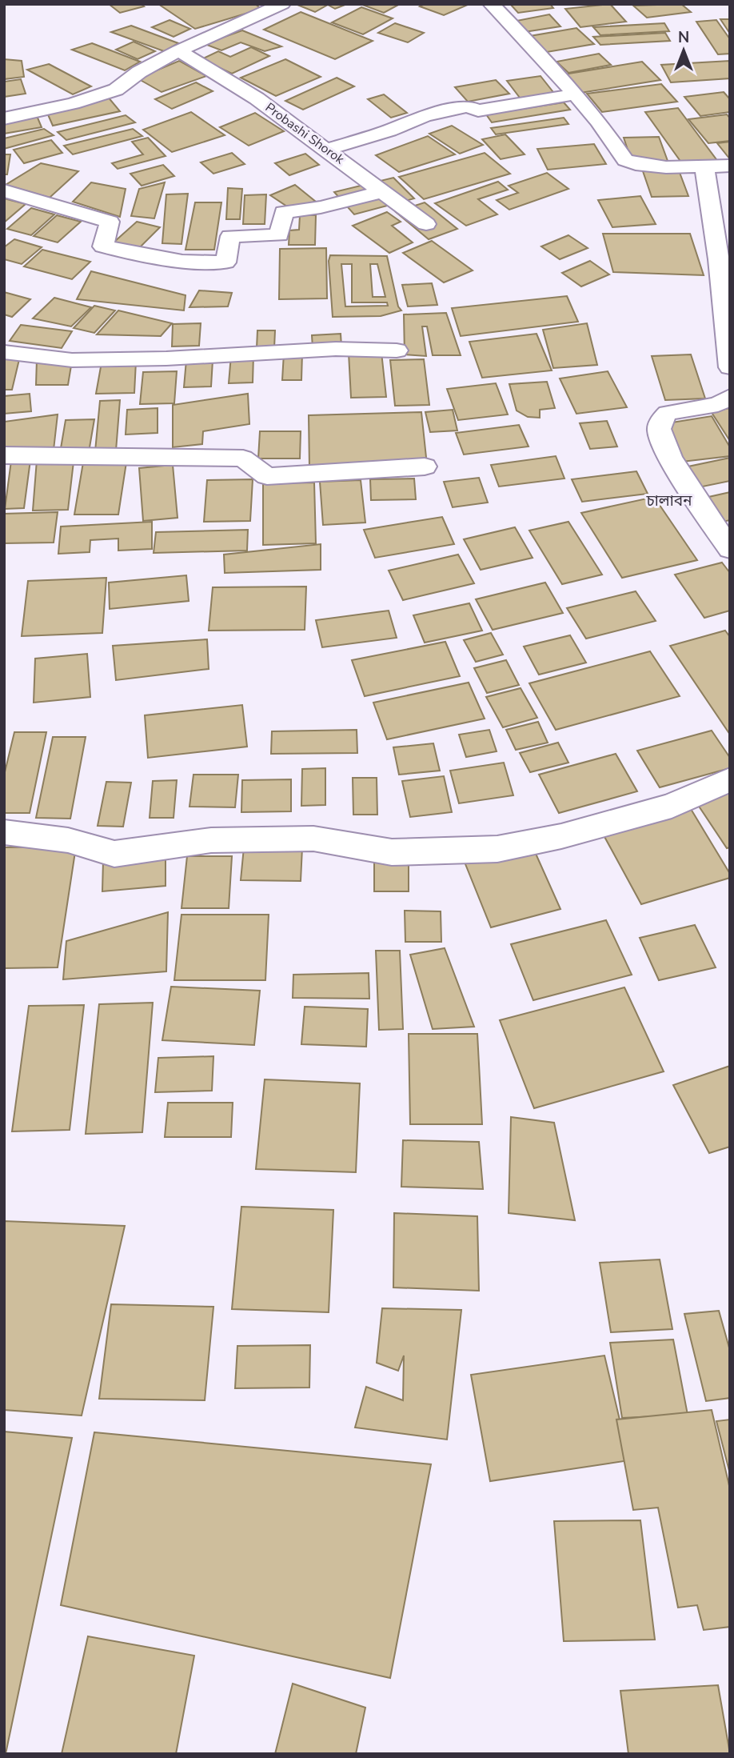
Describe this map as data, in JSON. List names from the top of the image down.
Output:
{
  "streets": {
    "street": ["Probashi Shorok"]
  },
  "districts": ["চালাবন"],
  "north": "top"
}
